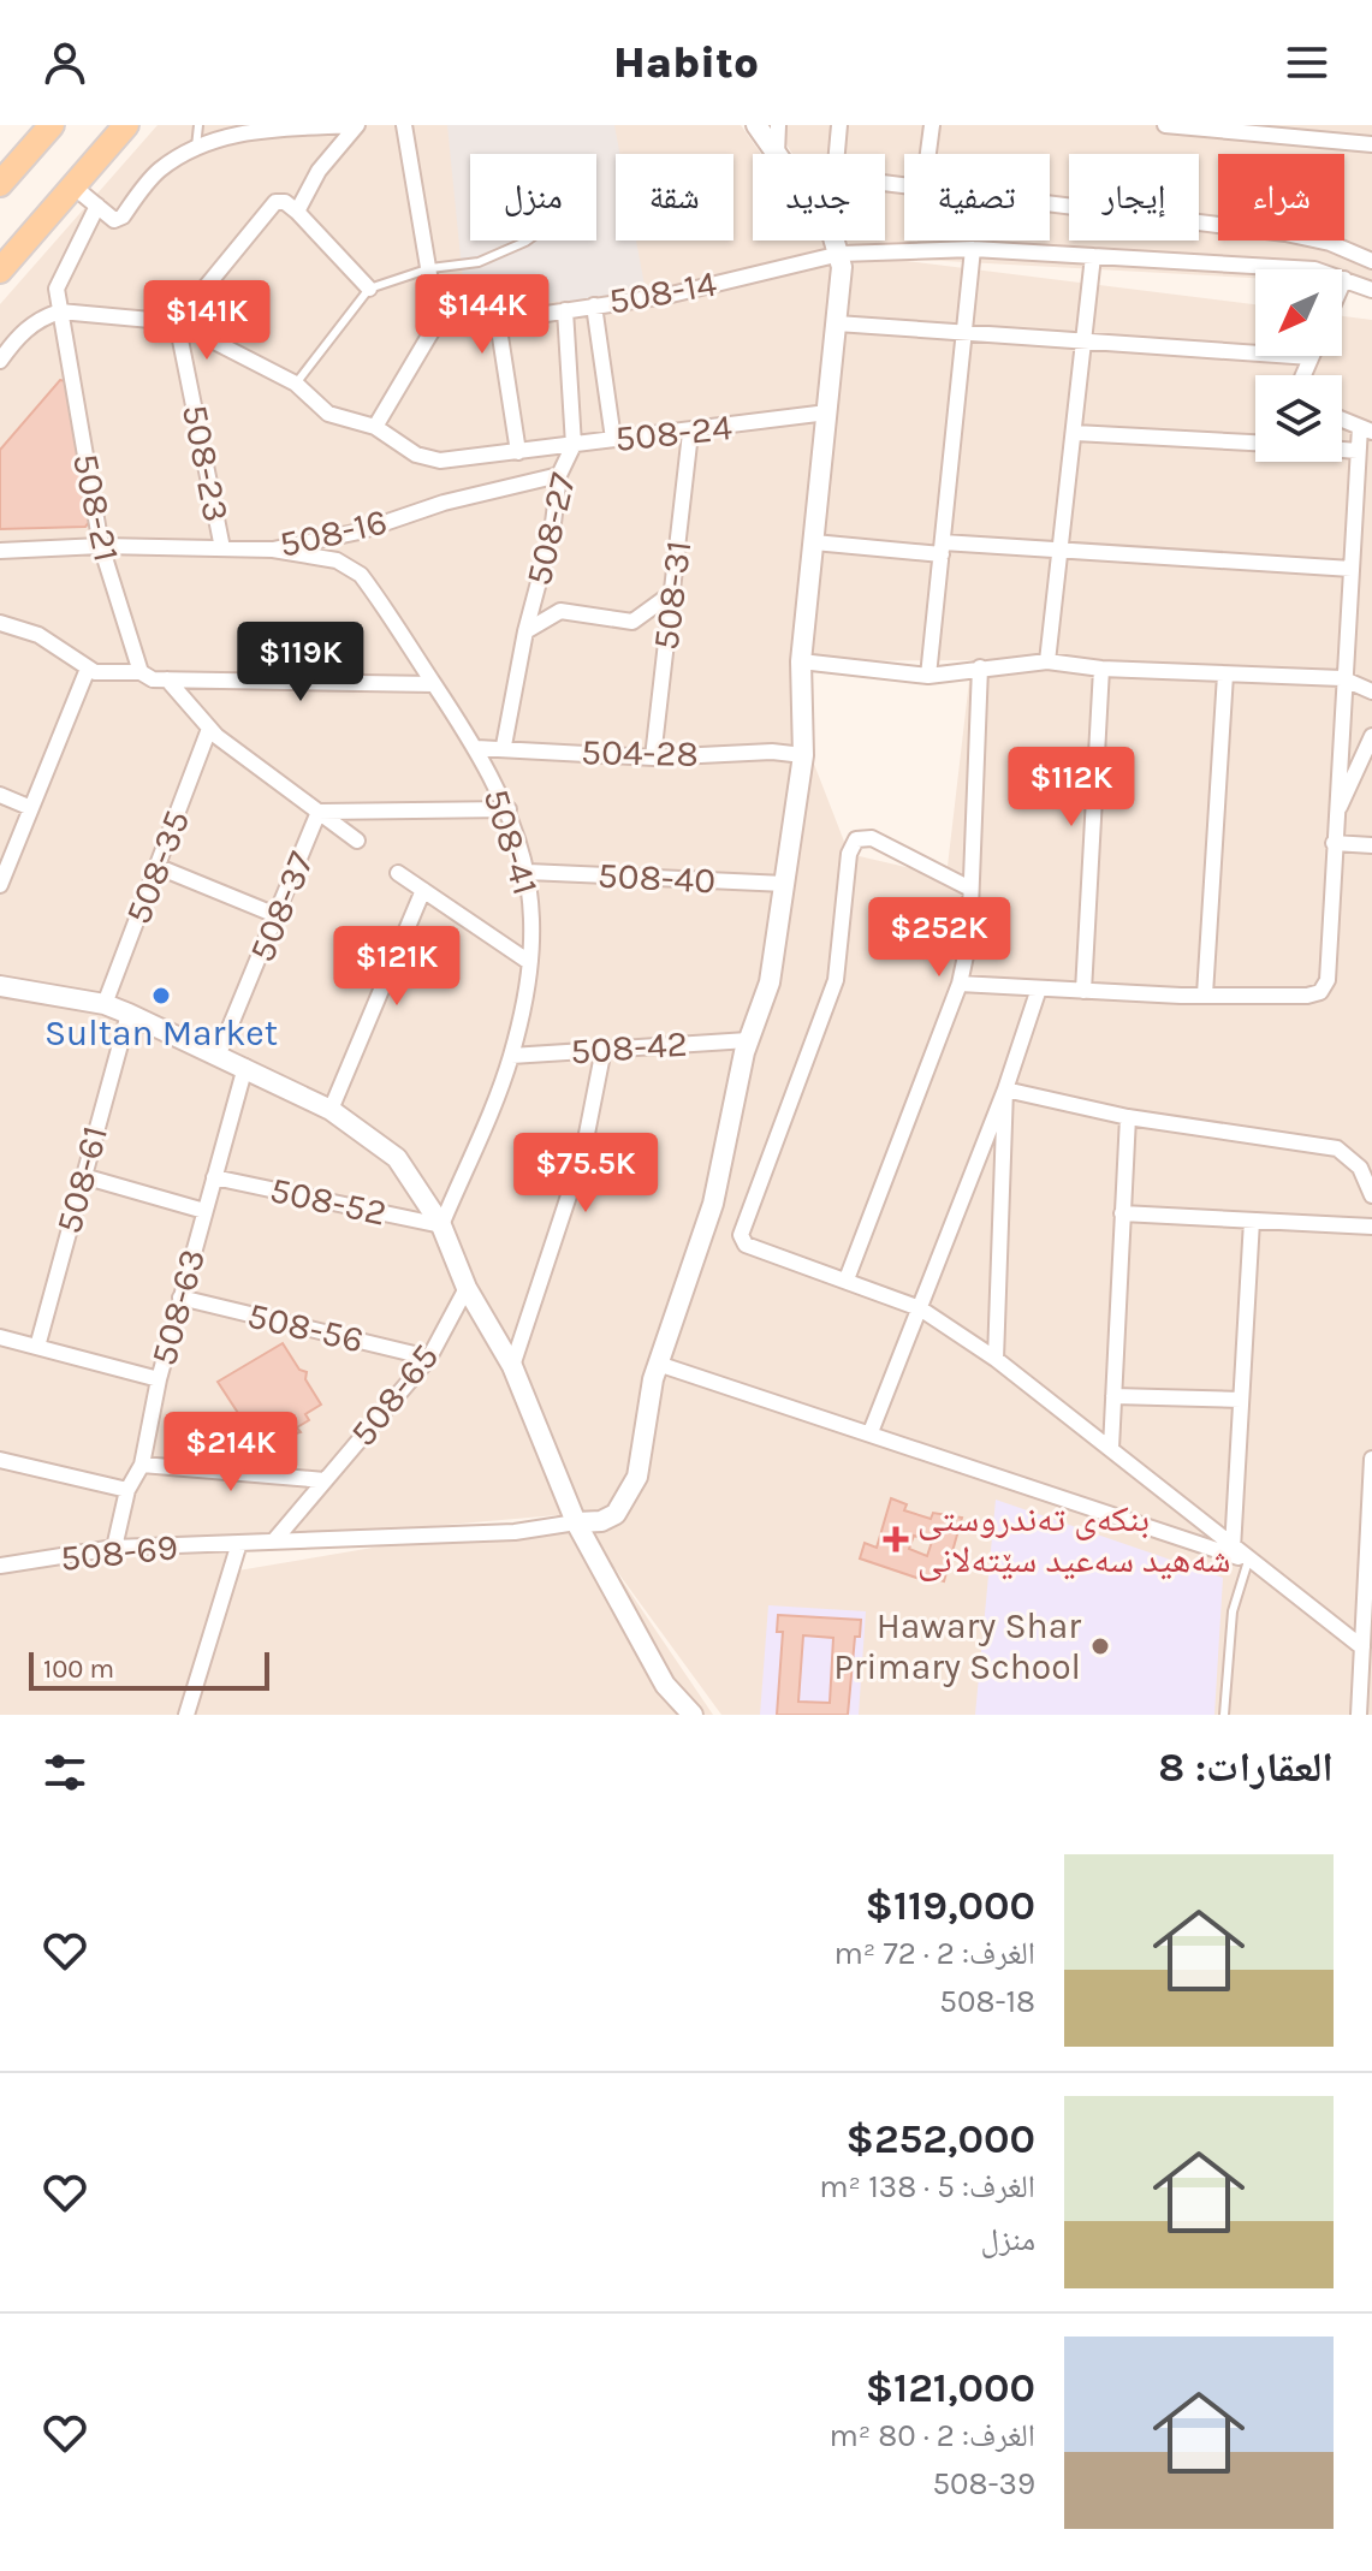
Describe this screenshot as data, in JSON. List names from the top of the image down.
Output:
{
  "streets": {
    "street": [
      "508-14",
      "508-24",
      "508-23",
      "508-21",
      "508-27",
      "508-16",
      "508-31",
      "504-28",
      "508-41",
      "508-35",
      "508-40",
      "508-37",
      "508-42",
      "508-61",
      "508-52",
      "508-63",
      "508-56",
      "508-65",
      "508-69"
    ]
  },
  "crossings": [
    ["508-14", "508-27"],
    ["508-24", "508-23"],
    ["508-24", "508-27"],
    ["508-24", "508-31"],
    ["508-23", "508-16"],
    ["508-21", "508-16"],
    ["508-27", "508-16"],
    ["508-27", "504-28"],
    ["508-16", "508-41"],
    ["508-31", "504-28"],
    ["504-28", "508-41"],
    ["508-41", "508-40"],
    ["508-41", "508-42"],
    ["508-41", "508-52"],
    ["508-52", "508-63"],
    ["508-63", "508-56"],
    ["508-63", "508-69"],
    ["508-56", "508-65"],
    ["508-65", "508-69"]
  ],
  "places": {
    "other": ["Sultan Market", "Hawary Shar Primary School"],
    "health": ["بنکەی تەندروستی شەهید سەعید سێتەلانی"]
  },
  "scale_bar": "100 m",
  "north": "bottom left",
  "page": {
    "header": "Habito",
    "chip": [
      "شراء",
      "إيجار",
      "تصفية",
      "جديد",
      "شقة",
      "منزل"
    ],
    "price": [
      "$144K",
      "$141K",
      "$119K",
      "$112K",
      "$252K",
      "$121K",
      "$75.5K",
      "$214K"
    ],
    "scale": "100 m",
    "heading": "العقارات: 8",
    "list": [
      {
        "name": "$119,000",
        "note": "الغرف: 2 · 72 m² · 508-18"
      },
      {
        "name": "$252,000",
        "note": "الغرف: 5 · 138 m² · منزل"
      },
      {
        "name": "$121,000",
        "note": "الغرف: 2 · 80 m² · 508-39"
      }
    ]
  }
}
